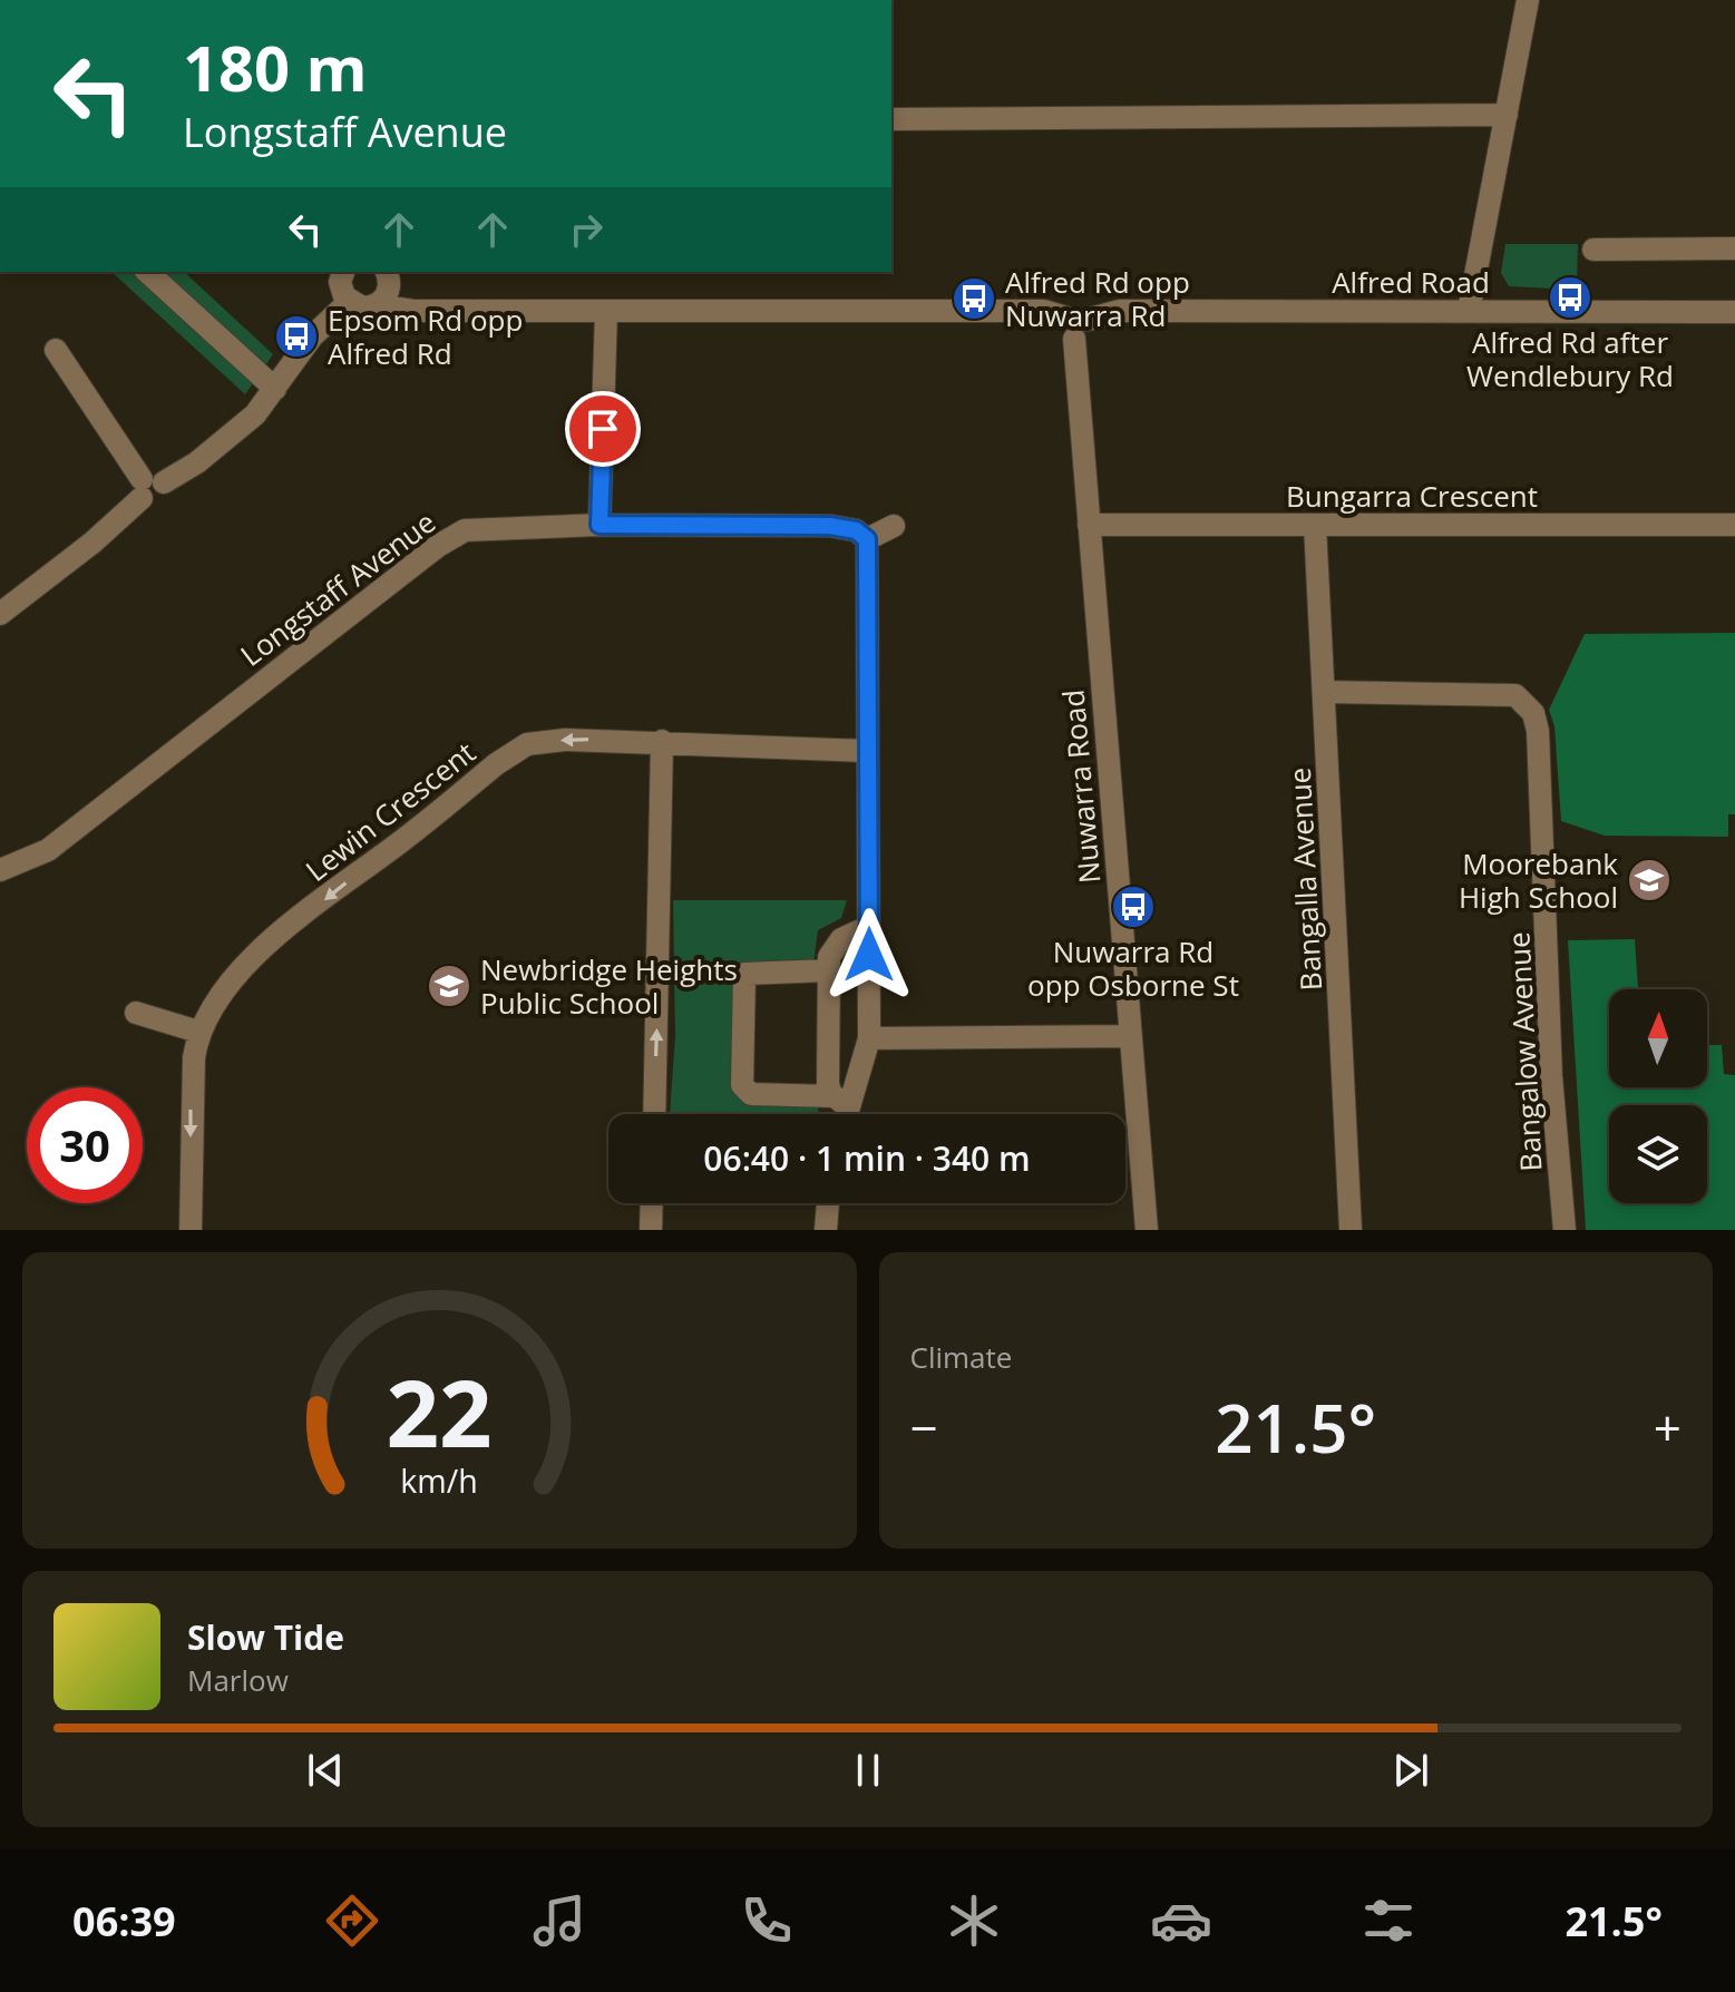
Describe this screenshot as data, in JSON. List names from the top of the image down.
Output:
{
  "streets": {
    "street": [
      "Alfred Road",
      "Bungarra Crescent",
      "Longstaff Avenue",
      "Nuwarra Road",
      "Lewin Crescent",
      "Bangalla Avenue",
      "Bangalow Avenue"
    ]
  },
  "crossings": [
    ["Alfred Road", "Nuwarra Road"],
    ["Bungarra Crescent", "Nuwarra Road"],
    ["Bungarra Crescent", "Bangalla Avenue"],
    ["Bangalla Avenue", "Bangalow Avenue"]
  ],
  "one_way": ["Lewin Crescent"],
  "places": {
    "bus stop": [
      "Alfred Rd after Wendlebury Rd",
      "Alfred Rd opp Nuwarra Rd",
      "Epsom Rd opp Alfred Rd",
      "Nuwarra Rd opp Osborne St"
    ],
    "school or university": ["Moorebank High School", "Newbridge Heights Public School"]
  },
  "north": "top",
  "page": {
    "turn": ["180 m", "Longstaff Avenue"],
    "limit": "30",
    "trip": "06:40 · 1 min · 340 m",
    "tile": "Climate",
    "heat": ["−", "21.5°", "+"],
    "song": ["Slow Tide", "Marlow"],
    "tabs": ["06:39", "21.5°"],
    "gauge": ["22", "km/h"]
  }
}
